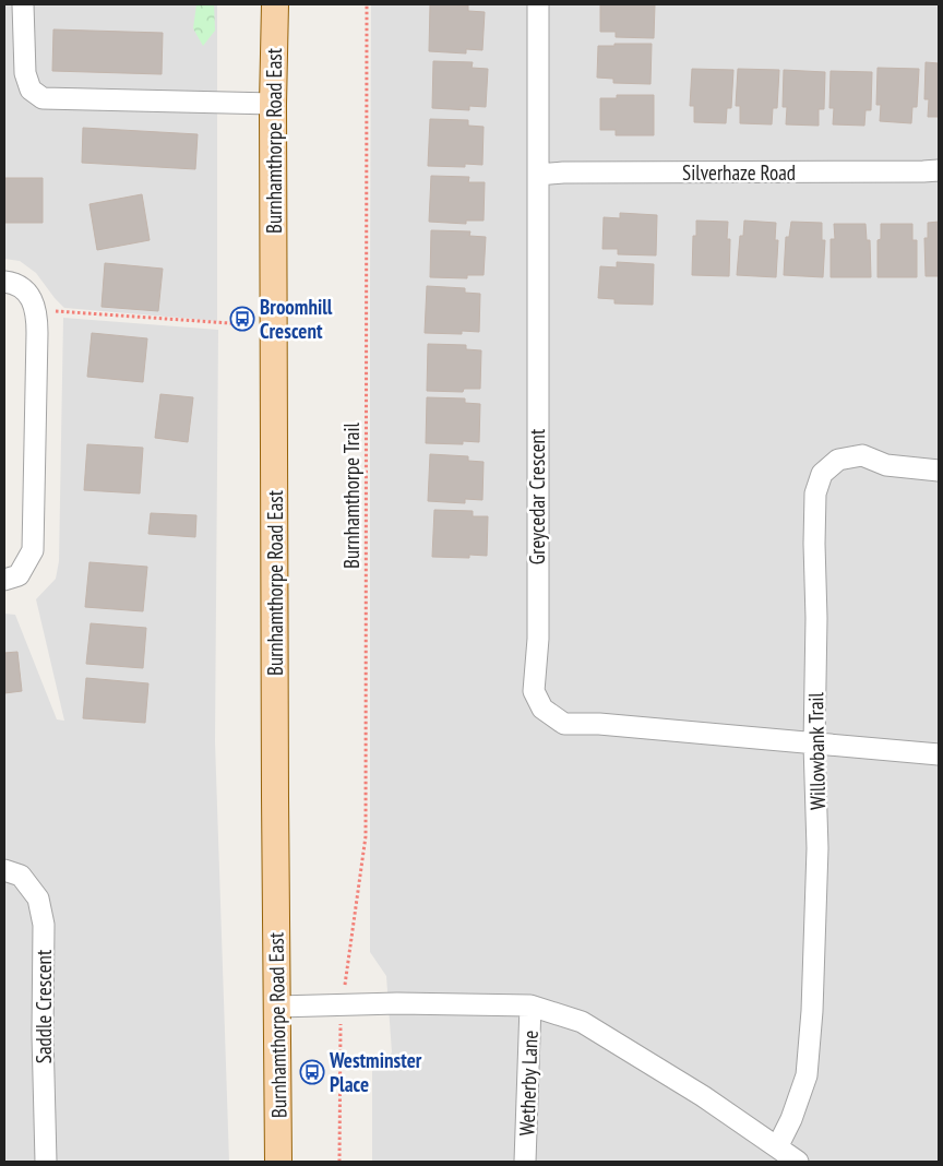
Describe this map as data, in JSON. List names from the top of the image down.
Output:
{
  "streets": {
    "main road": ["Burnhamthorpe Road East"],
    "street": [
      "Silverhaze Road",
      "Greycedar Crescent",
      "Willowbank Trail",
      "Saddle Crescent",
      "Wetherby Lane"
    ],
    "path": ["Burnhamthorpe Trail"]
  },
  "crossings": [
    ["Silverhaze Road", "Greycedar Crescent"],
    ["Greycedar Crescent", "Willowbank Trail"]
  ],
  "places": {
    "bus stop": ["Broomhill Crescent", "Westminster Place"]
  }
}
